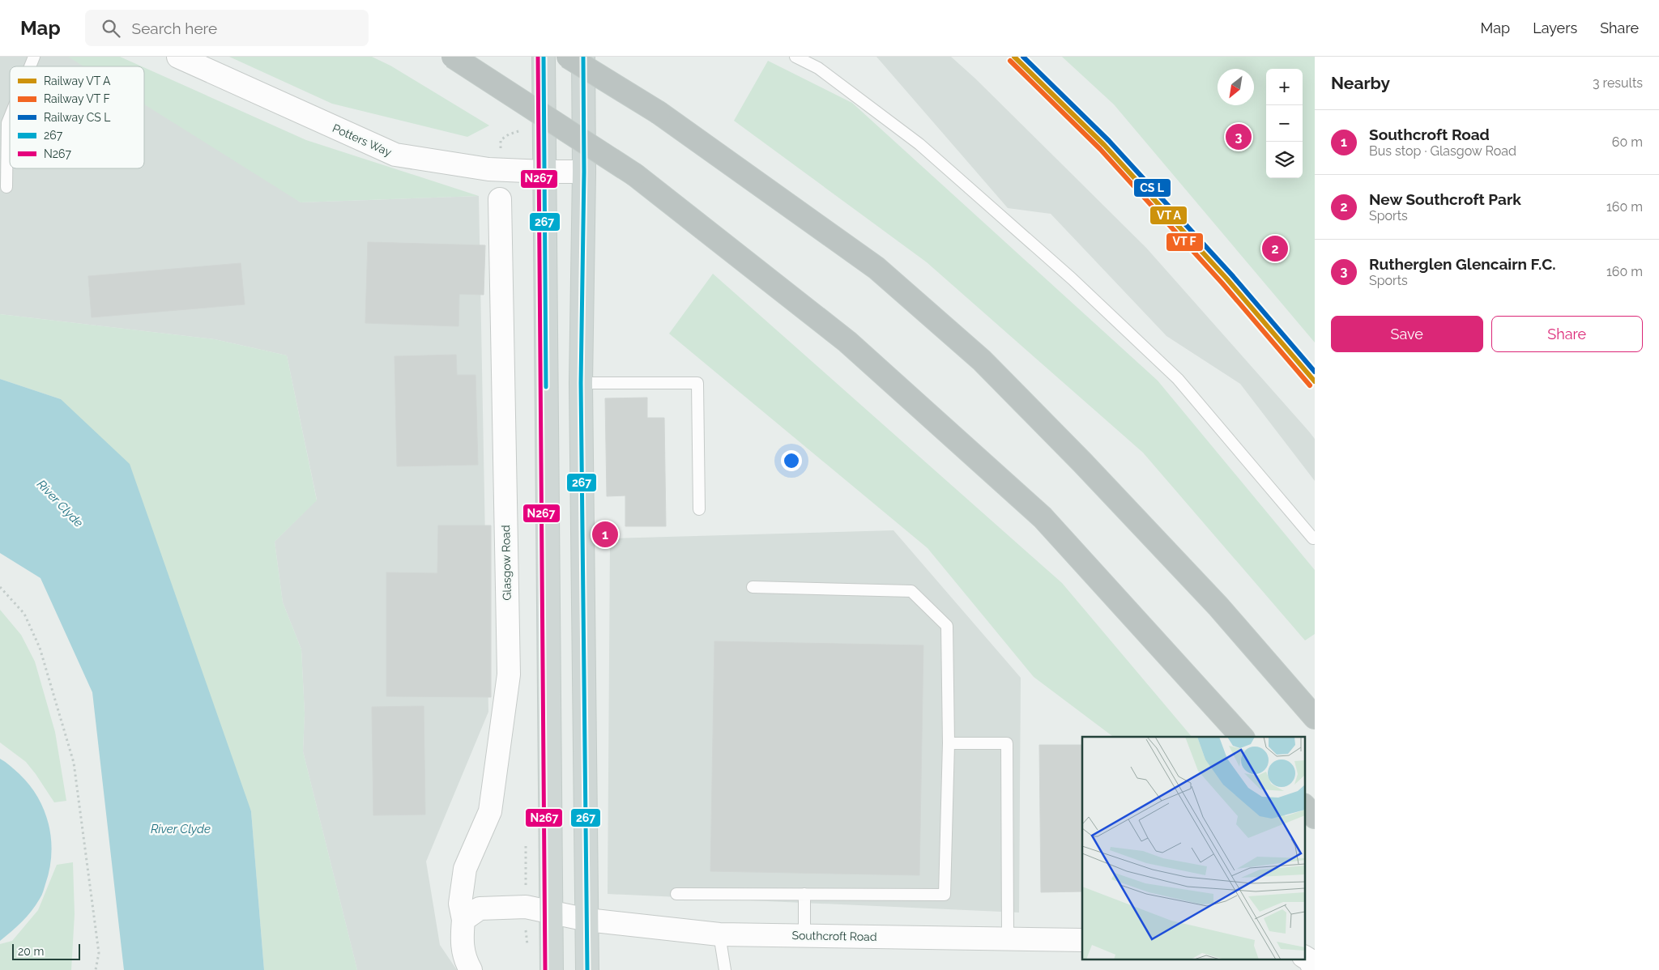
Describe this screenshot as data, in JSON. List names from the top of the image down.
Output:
{
  "streets": {
    "street": ["Potters Way", "Glasgow Road", "Southcroft Road"]
  },
  "water": ["River Clyde"],
  "lines": ["transit line 267", "transit line N267"],
  "legend": [
    "Railway VT A",
    "Railway VT F",
    "Railway CS L",
    "267",
    "N267"
  ],
  "scale_bar": "20 m",
  "north": "bottom left",
  "page": {
    "header": "Map",
    "search": "Search here",
    "nav": ["Map", "Layers", "Share"],
    "heading": ["Nearby", "3 results"],
    "map_buttons": ["+", "−"],
    "list": [
      {
        "mark": "1",
        "name": "Southcroft Road",
        "note": "Bus stop · Glasgow Road",
        "value": "60 m"
      },
      {
        "mark": "2",
        "name": "New Southcroft Park",
        "note": "Sports",
        "value": "160 m"
      },
      {
        "mark": "3",
        "name": "Rutherglen Glencairn F.C.",
        "note": "Sports",
        "value": "160 m"
      }
    ],
    "pins": ["3", "2", "1"],
    "buttons": ["Save", "Share"],
    "scale": "20 m"
  }
}
